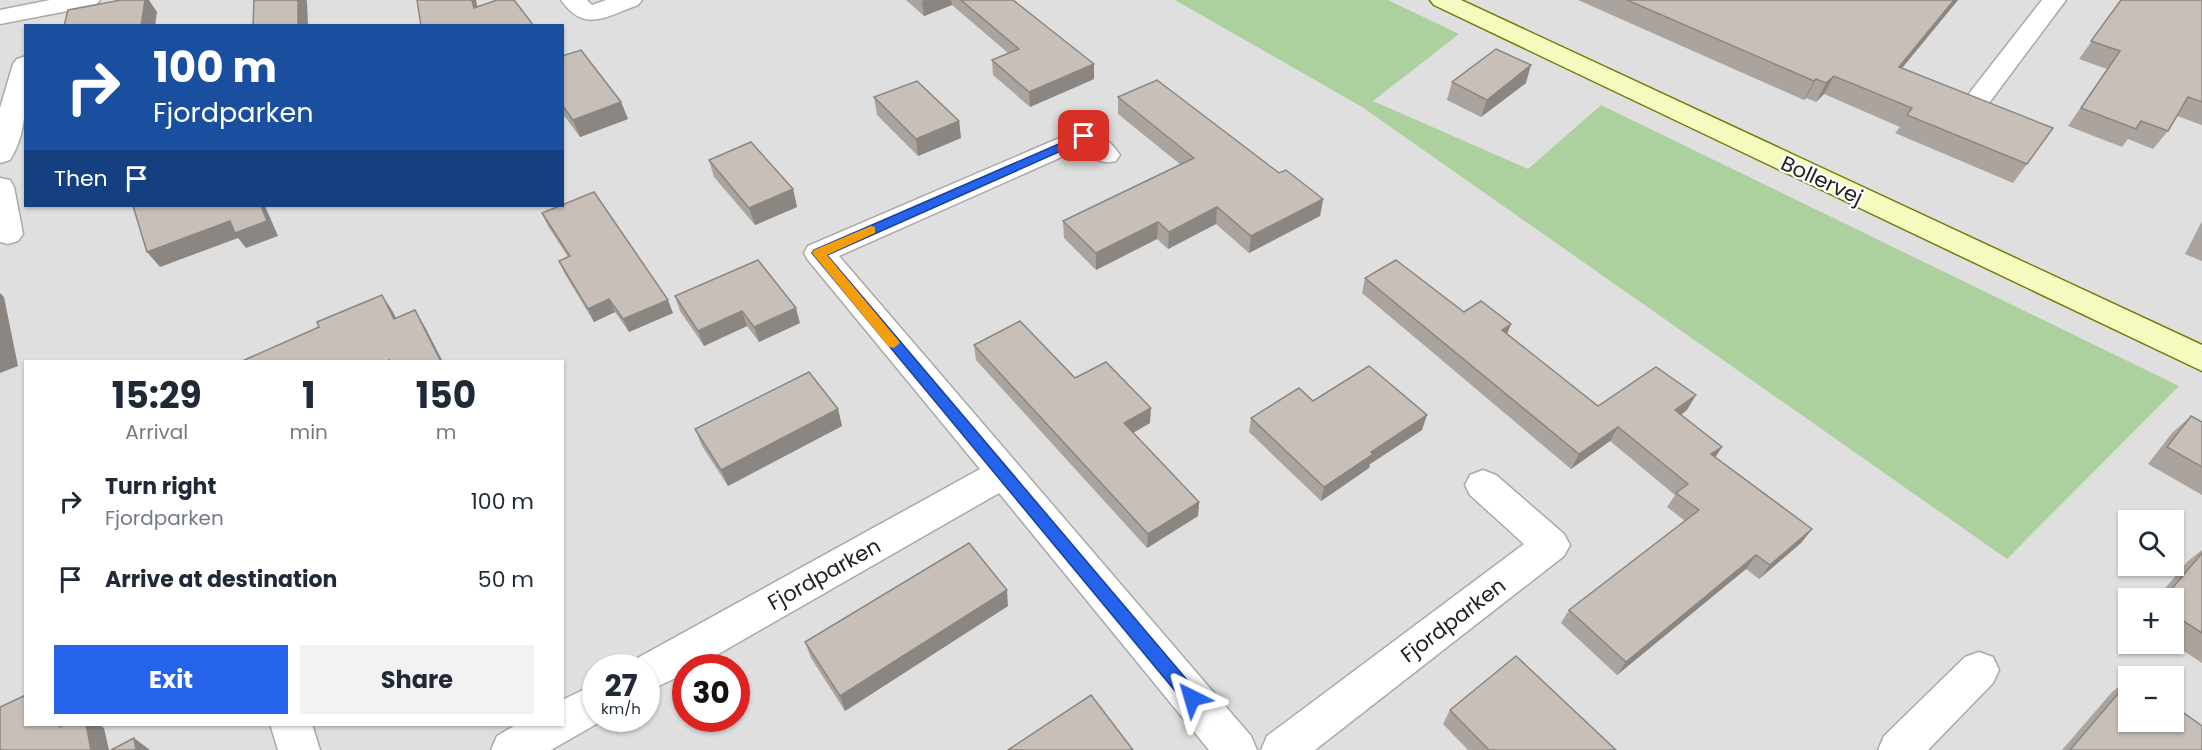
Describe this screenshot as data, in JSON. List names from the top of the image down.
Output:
{
  "streets": {
    "main road": ["Bollervej"],
    "street": ["Fjordparken"]
  },
  "page": {
    "turn": ["100 m", "Fjordparken"],
    "then": "Then",
    "eta": [
      "15:29",
      "Arrival",
      "1",
      "min",
      "150",
      "m"
    ],
    "list": [
      {
        "name": "Turn right",
        "note": "Fjordparken",
        "value": "100 m"
      },
      {
        "name": "Arrive at destination",
        "value": "50 m"
      }
    ],
    "map_buttons": ["+", "−"],
    "buttons": ["Exit", "Share"],
    "speed": "27 km/h",
    "limit": "30"
  }
}
